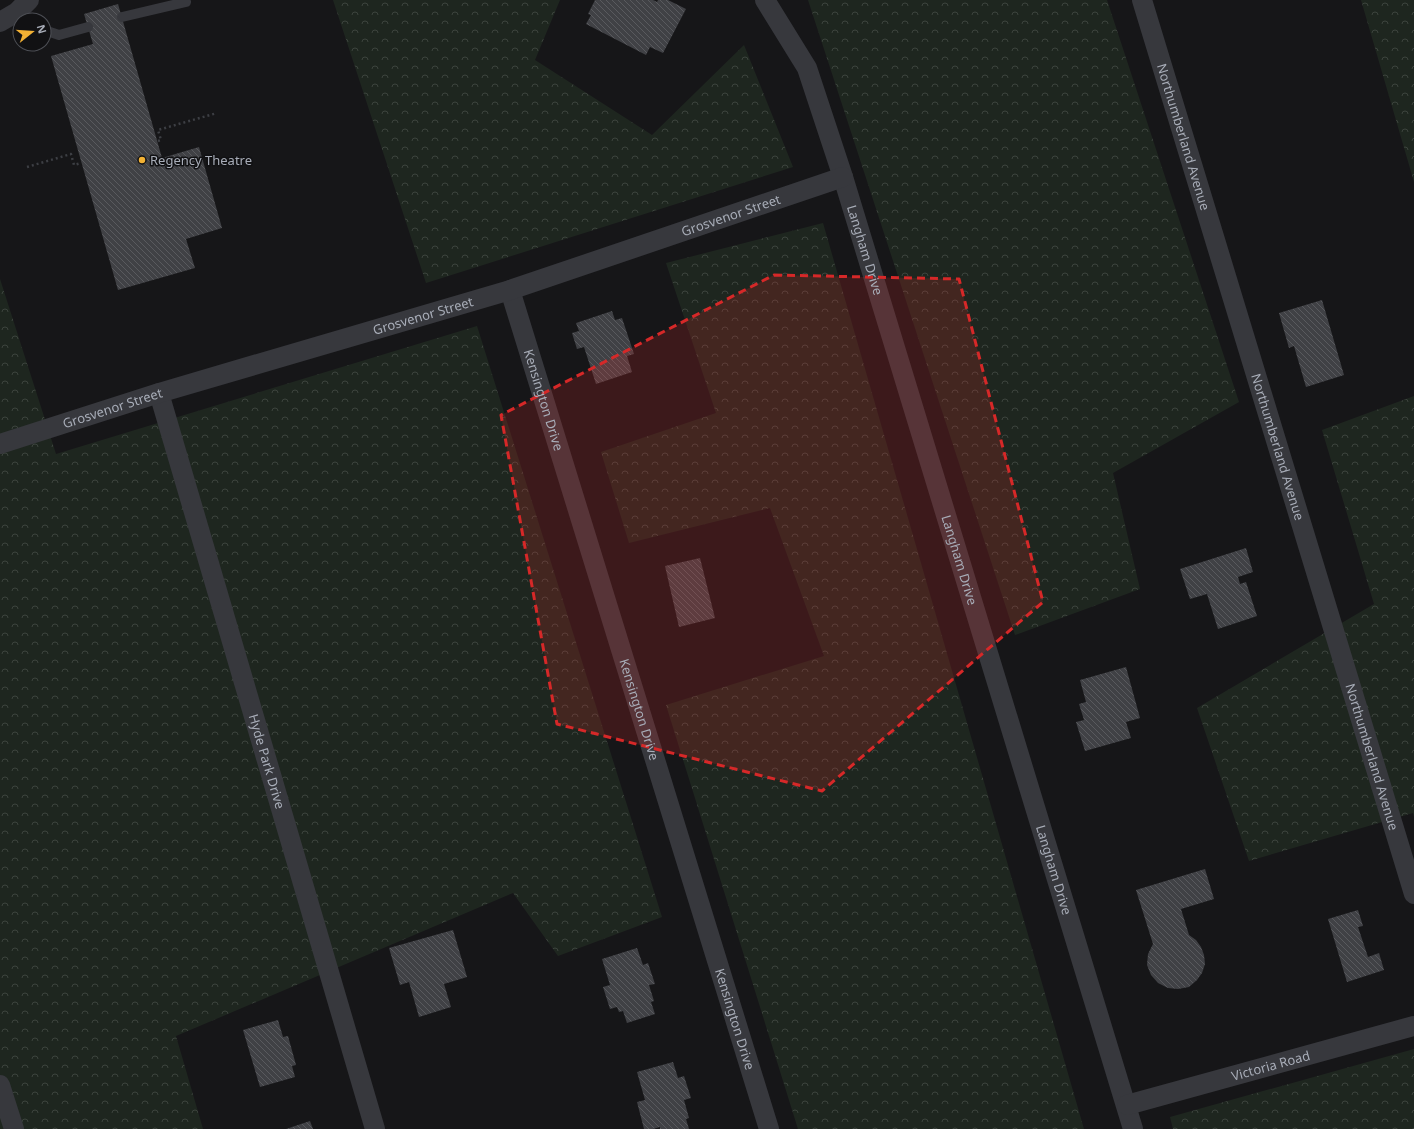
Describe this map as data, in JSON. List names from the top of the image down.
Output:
{
  "streets": {
    "street": [
      "Northumberland Avenue",
      "Grosvenor Street",
      "Langham Drive",
      "Kensington Drive",
      "Hyde Park Drive",
      "Victoria Road"
    ]
  },
  "crossings": [
    ["Grosvenor Street", "Langham Drive"],
    ["Grosvenor Street", "Kensington Drive"],
    ["Grosvenor Street", "Hyde Park Drive"],
    ["Langham Drive", "Victoria Road"]
  ],
  "places": ["Regency Theatre"],
  "north": "right"
}
